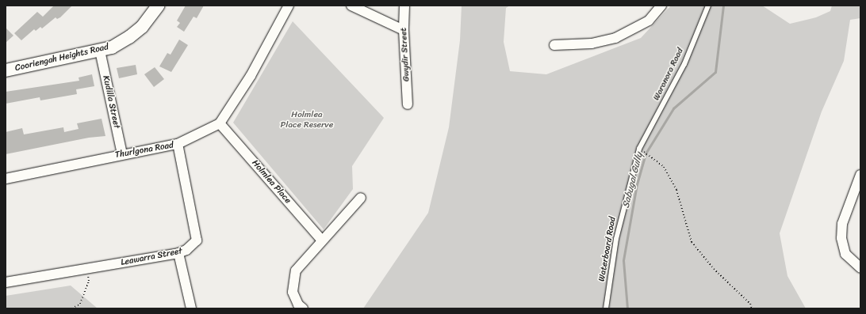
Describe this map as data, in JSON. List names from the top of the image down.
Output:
{
  "streets": {
    "street": [
      "Gwydir Street",
      "Cooriengah Heights Road",
      "Kudilla Street",
      "Thurlgona Road",
      "Holmlea Place",
      "Leawarra Street"
    ],
    "lane": ["Woronora Road", "Waterboard Road"]
  },
  "crossings": [
    ["Cooriengah Heights Road", "Kudilla Street"],
    ["Woronora Road", "Waterboard Road"],
    ["Kudilla Street", "Thurlgona Road"],
    ["Thurlgona Road", "Holmlea Place"],
    ["Thurlgona Road", "Leawarra Street"]
  ],
  "water": ["Sabugal Gully"],
  "parks": ["Holmlea Place Reserve"]
}
